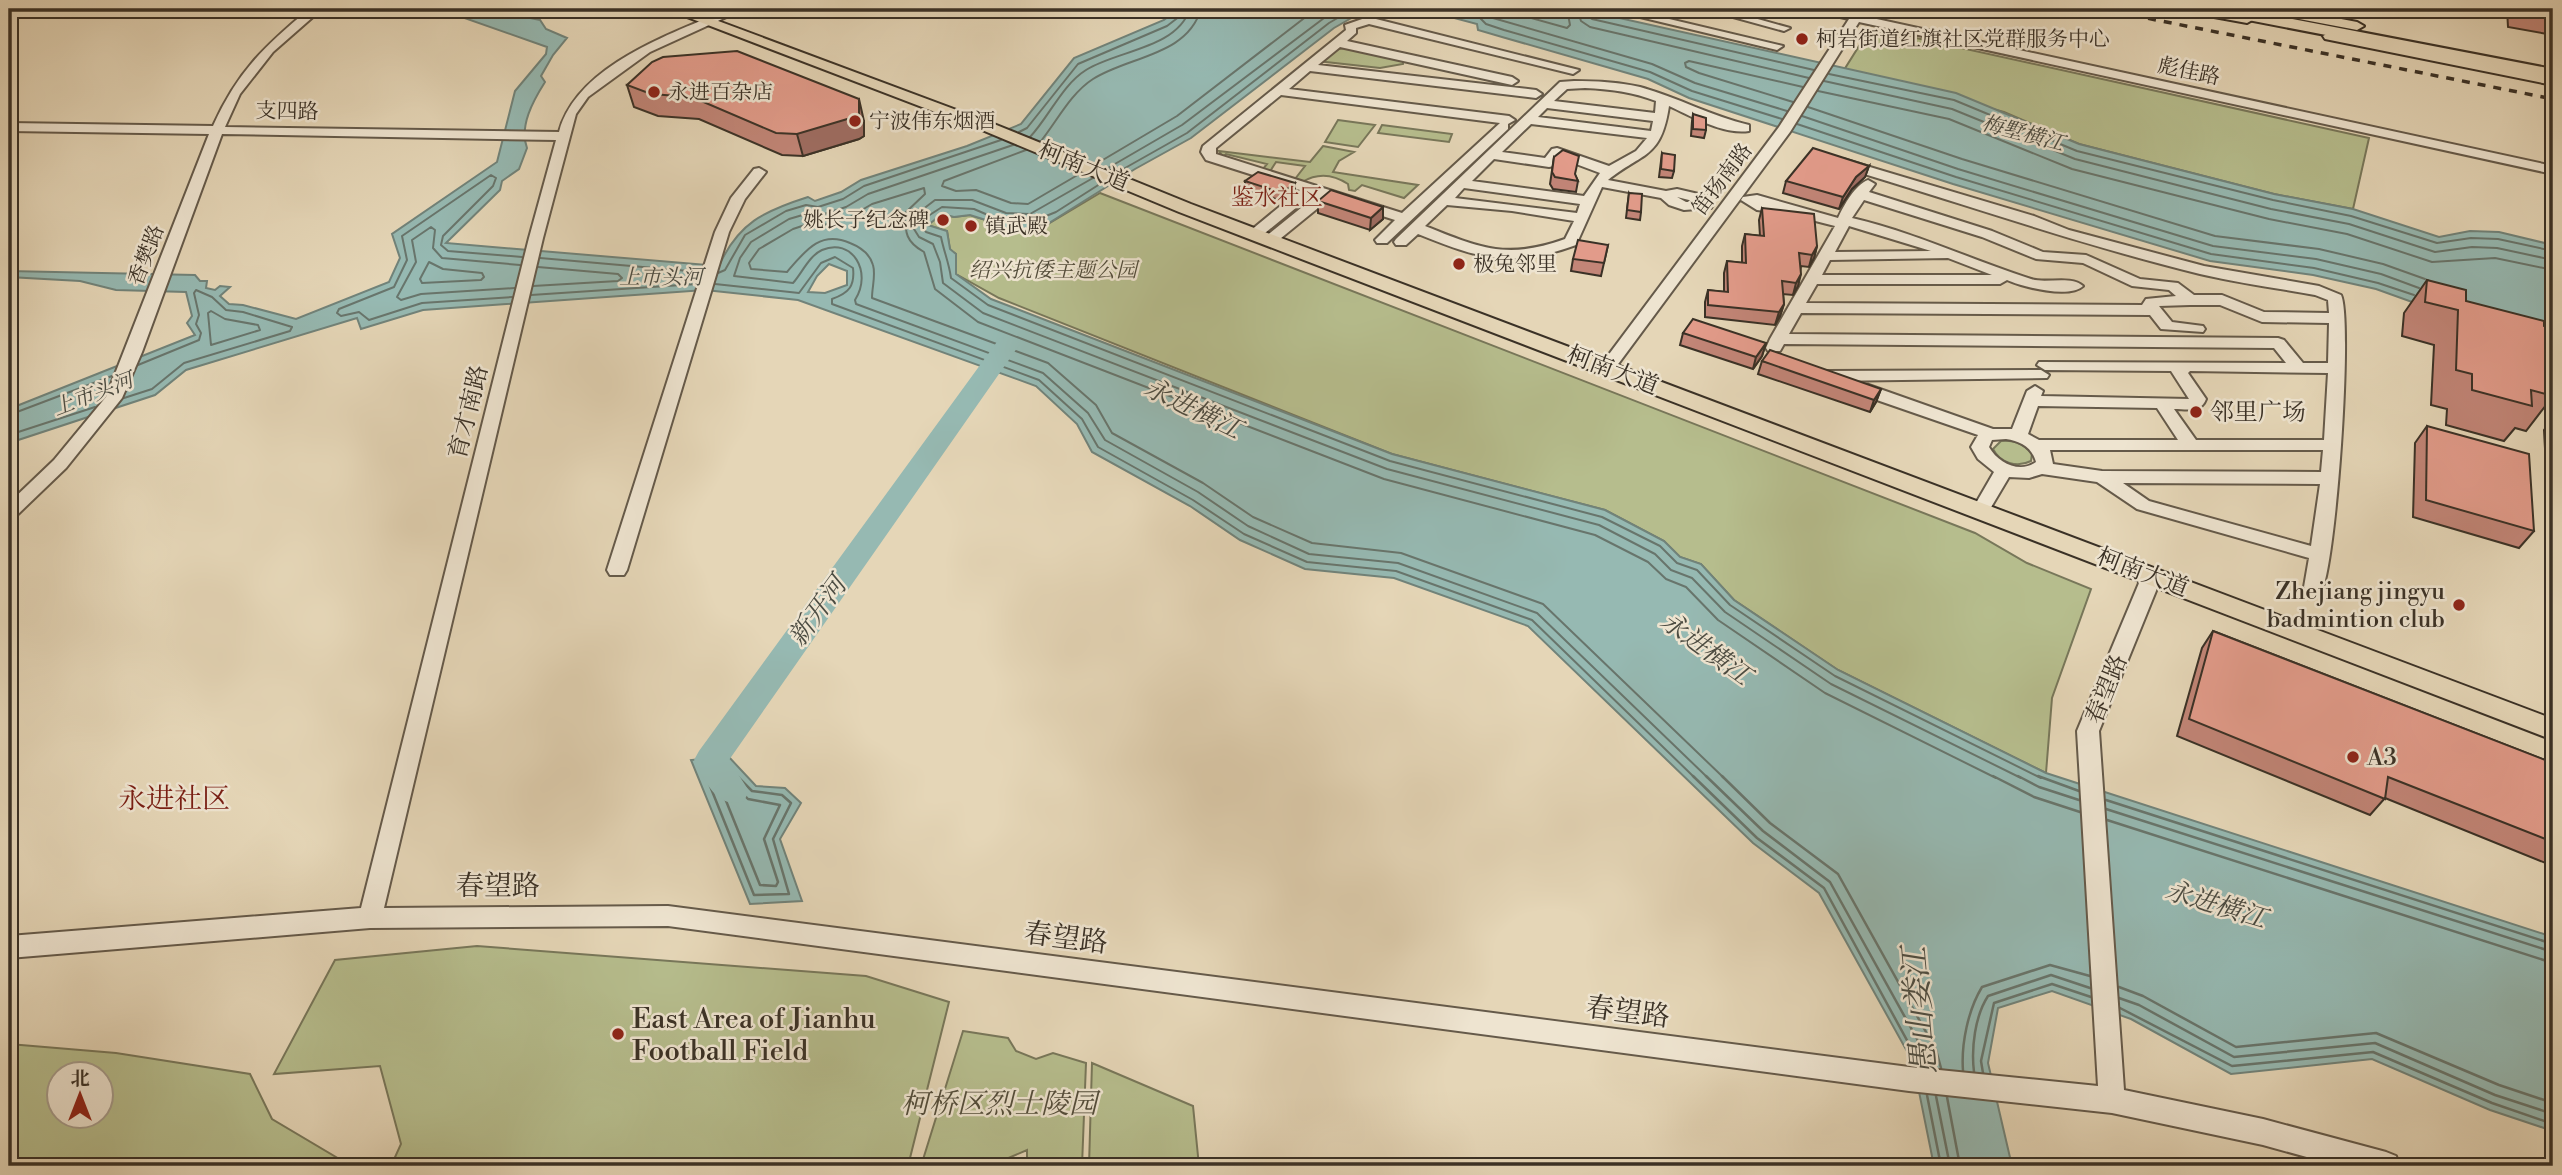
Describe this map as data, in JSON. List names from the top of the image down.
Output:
{
  "streets": {
    "main road": ["柯南大道"],
    "street": [
      "彪佳路",
      "支四路",
      "笛扬南路",
      "香樊路",
      "育才南路",
      "春望路"
    ]
  },
  "crossings": [
    ["彪佳路", "笛扬南路"],
    ["支四路", "香樊路"],
    ["支四路", "育才南路"],
    ["柯南大道", "笛扬南路"],
    ["柯南大道", "育才南路"],
    ["柯南大道", "春望路"],
    ["育才南路", "春望路"]
  ],
  "districts": ["鉴水社区", "永进社区"],
  "water": [
    "梅墅横江",
    "上市头河",
    "永进横江",
    "新开河",
    "愚山娄江"
  ],
  "parks": ["绍兴抗倭主题公园", "柯桥区烈士陵园"],
  "places": [
    "柯岩街道红旗社区党群服务中心",
    "永进百杂店",
    "宁波伟东烟酒",
    "姚长子纪念碑",
    "镇武殿",
    "极兔邻里",
    "邻里广场",
    "Zhejiang jingyu badmintion club",
    "A3",
    "East Area of Jianhu Football Field"
  ],
  "north": "top"
}
